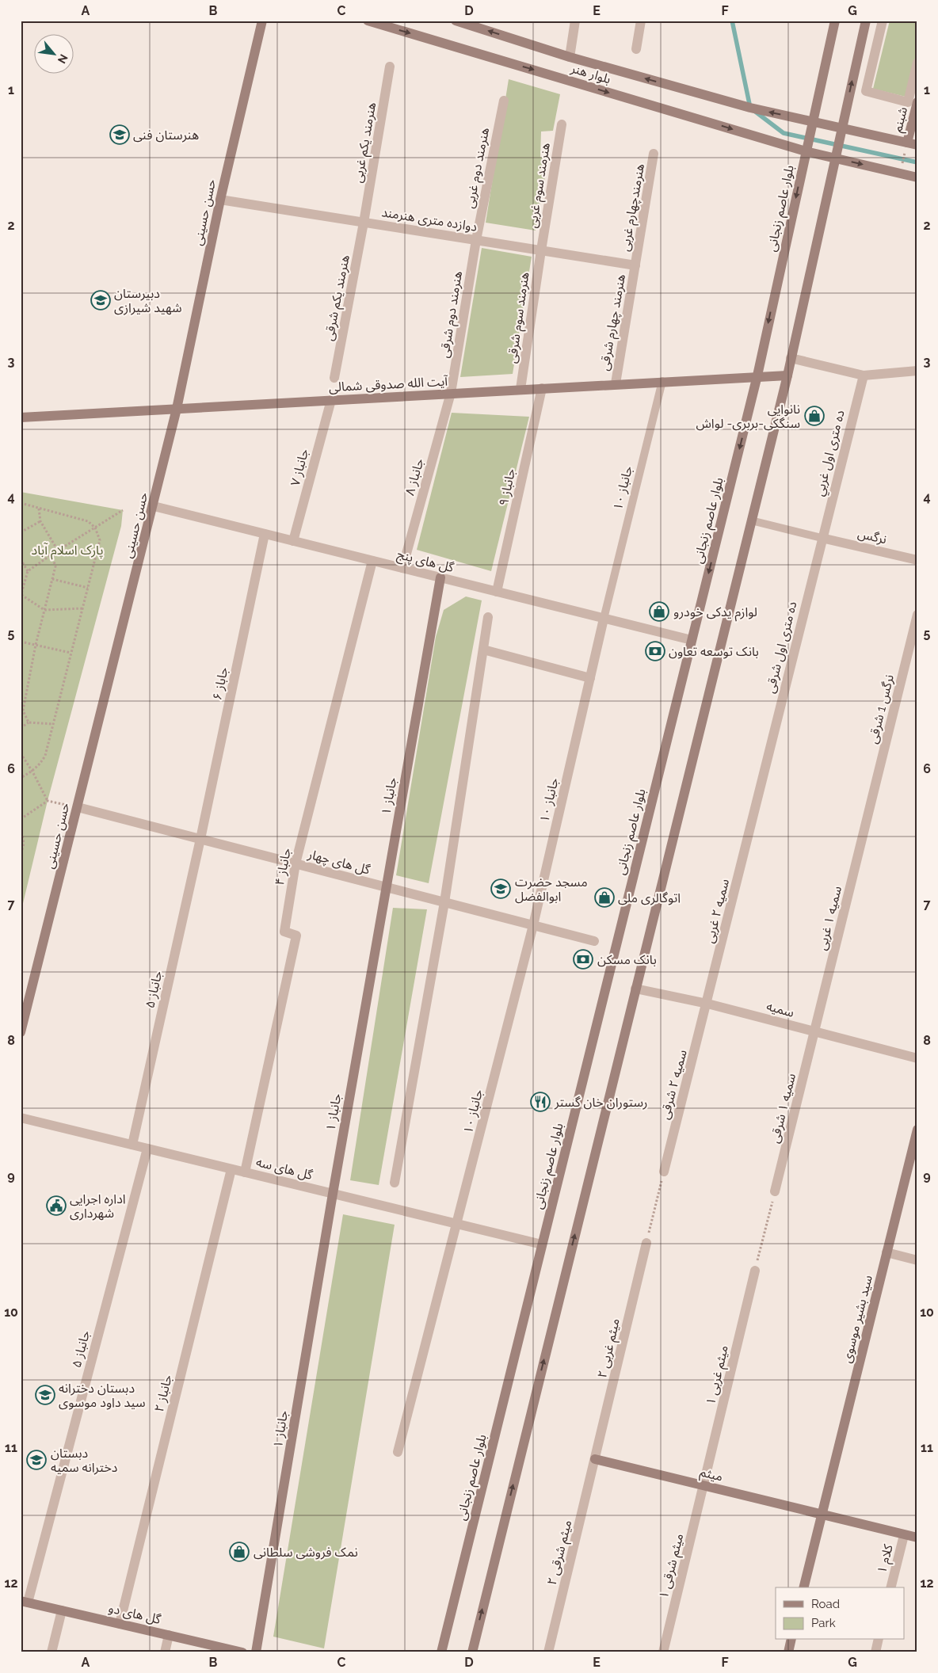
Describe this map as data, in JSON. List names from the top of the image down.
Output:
{
  "streets": {
    "main road": [
      "بلوار هنر",
      "شبنم",
      "بلوار عاصم زنجانی",
      "حسن حسینی",
      "آیت الله صدوقی شمالی",
      "جانباز ۱",
      "سید بشیر موسوی",
      "میثم",
      "گل های دو"
    ],
    "street": [
      "هنرمند یکم غربی",
      "هنرمند دوم غربی",
      "هنرمند سوم غربی",
      "هنرمندچهارم غربی",
      "دوازده متری هنرمند",
      "هنرمند یکم شرقی",
      "هنرمند دوم شرقی",
      "هنرمند سوم شرقی",
      "هنرمند چهارم شرقی",
      "ده متری اول غربي",
      "جانباز ۷",
      "جانباز ۸",
      "جانباز ۹",
      "جانباز ۱۰",
      "نرگس",
      "گل های پنج",
      "ده متری اول شرقی",
      "جاباز ۶",
      "نرگس 1 شرقی",
      "گل های چهار",
      "جانباز ۴",
      "سمیه ۲ غربی",
      "سمیه ۱ غربی",
      "جانباز ۵",
      "سمیه",
      "سمیه ۲ شرقی",
      "سمیه ۱ شرقی",
      "گل های سه",
      "میثم غربی ۲",
      "میثم غربی ۱",
      "جانباز ۲",
      "میثم شرقی ۲",
      "کلام ۱",
      "میثم شرقی ۱"
    ]
  },
  "crossings": [
    ["بلوار هنر", "شبنم"],
    ["بلوار هنر", "بلوار عاصم زنجانی"],
    ["هنرمند یکم غربی", "دوازده متری هنرمند"],
    ["هنرمند یکم غربی", "هنرمند یکم شرقی"],
    ["هنرمند دوم غربی", "دوازده متری هنرمند"],
    ["هنرمند دوم غربی", "هنرمند دوم شرقی"],
    ["هنرمند سوم غربی", "دوازده متری هنرمند"],
    ["هنرمند سوم غربی", "هنرمند سوم شرقی"],
    ["هنرمندچهارم غربی", "دوازده متری هنرمند"],
    ["هنرمندچهارم غربی", "هنرمند چهارم شرقی"],
    ["بلوار عاصم زنجانی", "آیت الله صدوقی شمالی"],
    ["بلوار عاصم زنجانی", "گل های پنج"],
    ["بلوار عاصم زنجانی", "گل های سه"],
    ["حسن حسینی", "دوازده متری هنرمند"],
    ["حسن حسینی", "آیت الله صدوقی شمالی"],
    ["حسن حسینی", "گل های پنج"],
    ["حسن حسینی", "گل های چهار"],
    ["دوازده متری هنرمند", "هنرمند یکم شرقی"],
    ["دوازده متری هنرمند", "هنرمند دوم شرقی"],
    ["دوازده متری هنرمند", "هنرمند سوم شرقی"],
    ["دوازده متری هنرمند", "هنرمند چهارم شرقی"],
    ["هنرمند دوم شرقی", "آیت الله صدوقی شمالی"],
    ["هنرمند دوم شرقی", "جانباز ۸"],
    ["هنرمند سوم شرقی", "آیت الله صدوقی شمالی"],
    ["هنرمند چهارم شرقی", "آیت الله صدوقی شمالی"],
    ["آیت الله صدوقی شمالی", "جانباز ۷"],
    ["آیت الله صدوقی شمالی", "جانباز ۸"],
    ["آیت الله صدوقی شمالی", "جانباز ۹"],
    ["آیت الله صدوقی شمالی", "جانباز ۱۰"],
    ["ده متری اول غربي", "نرگس"],
    ["ده متری اول غربي", "ده متری اول شرقی"],
    ["جانباز ۷", "گل های پنج"],
    ["جانباز ۸", "گل های پنج"],
    ["جانباز ۹", "گل های پنج"],
    ["جانباز ۱۰", "گل های پنج"],
    ["جانباز ۱۰", "گل های چهار"],
    ["جانباز ۱۰", "گل های سه"],
    ["نرگس", "ده متری اول شرقی"],
    ["گل های پنج", "جاباز ۶"],
    ["گل های پنج", "جانباز ۱"],
    ["گل های پنج", "جانباز ۴"],
    ["ده متری اول شرقی", "سمیه ۲ غربی"],
    ["جاباز ۶", "گل های چهار"],
    ["جاباز ۶", "جانباز ۵"],
    ["نرگس 1 شرقی", "سمیه ۱ غربی"],
    ["جانباز ۱", "گل های چهار"],
    ["جانباز ۱", "گل های سه"],
    ["گل های چهار", "جانباز ۴"],
    ["گل های چهار", "جانباز ۵"],
    ["جانباز ۴", "گل های سه"],
    ["سمیه ۲ غربی", "سمیه"],
    ["سمیه ۲ غربی", "سمیه ۲ شرقی"],
    ["سمیه ۱ غربی", "سمیه"],
    ["سمیه ۱ غربی", "سمیه ۱ شرقی"],
    ["جانباز ۵", "گل های سه"],
    ["جانباز ۵", "گل های دو"],
    ["سمیه", "سمیه ۲ شرقی"],
    ["سمیه", "سمیه ۱ شرقی"],
    ["گل های سه", "جانباز ۲"],
    ["سید بشیر موسوی", "میثم"],
    ["میثم غربی ۲", "میثم"],
    ["میثم غربی ۲", "میثم شرقی ۲"],
    ["میثم غربی ۱", "میثم"],
    ["میثم غربی ۱", "میثم شرقی ۱"],
    ["جانباز ۲", "گل های دو"],
    ["میثم", "میثم شرقی ۲"],
    ["میثم", "میثم شرقی ۱"]
  ],
  "parks": ["پارک اسلام آباد"],
  "places": {
    "school or university": [
      "هنرستان فنی",
      "دبیرستان شهید شیرازی",
      "مسجد حضرت ابوالفضل",
      "دبستان دخترانه سید داود موسوی",
      "دبستان دخترانه سمیه"
    ],
    "shop": [
      "نانوایی سنگکی-بربری- لواش",
      "لوازم یدکی خودرو",
      "اتوگالری ملی",
      "نمک فروشی سلطانی"
    ],
    "bank": ["بانک توسعه تعاون", "بانک مسکن"],
    "restaurant": ["رستوران خان گستر"],
    "public building": ["اداره اجرایی شهرداری"]
  },
  "legend": ["Road", "Park"],
  "north": "bottom right",
  "grid": {
    "columns": [
      "A",
      "B",
      "C",
      "D",
      "E",
      "F",
      "G"
    ],
    "rows": [
      "1",
      "2",
      "3",
      "4",
      "5",
      "6",
      "7",
      "8",
      "9",
      "10",
      "11",
      "12"
    ]
  }
}
